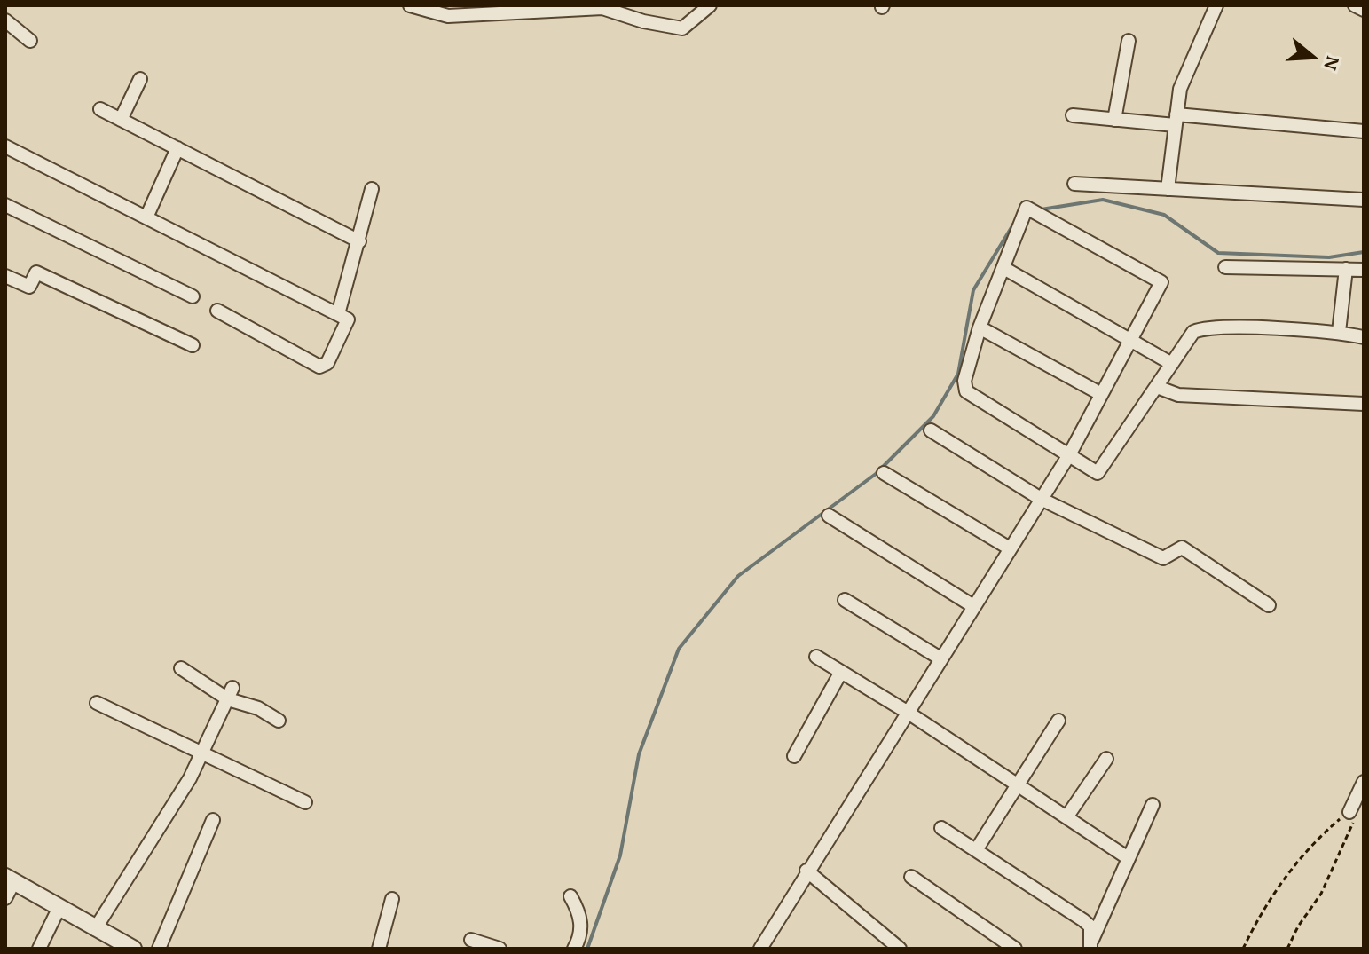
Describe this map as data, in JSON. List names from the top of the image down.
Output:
{
  "north": "right"
}
